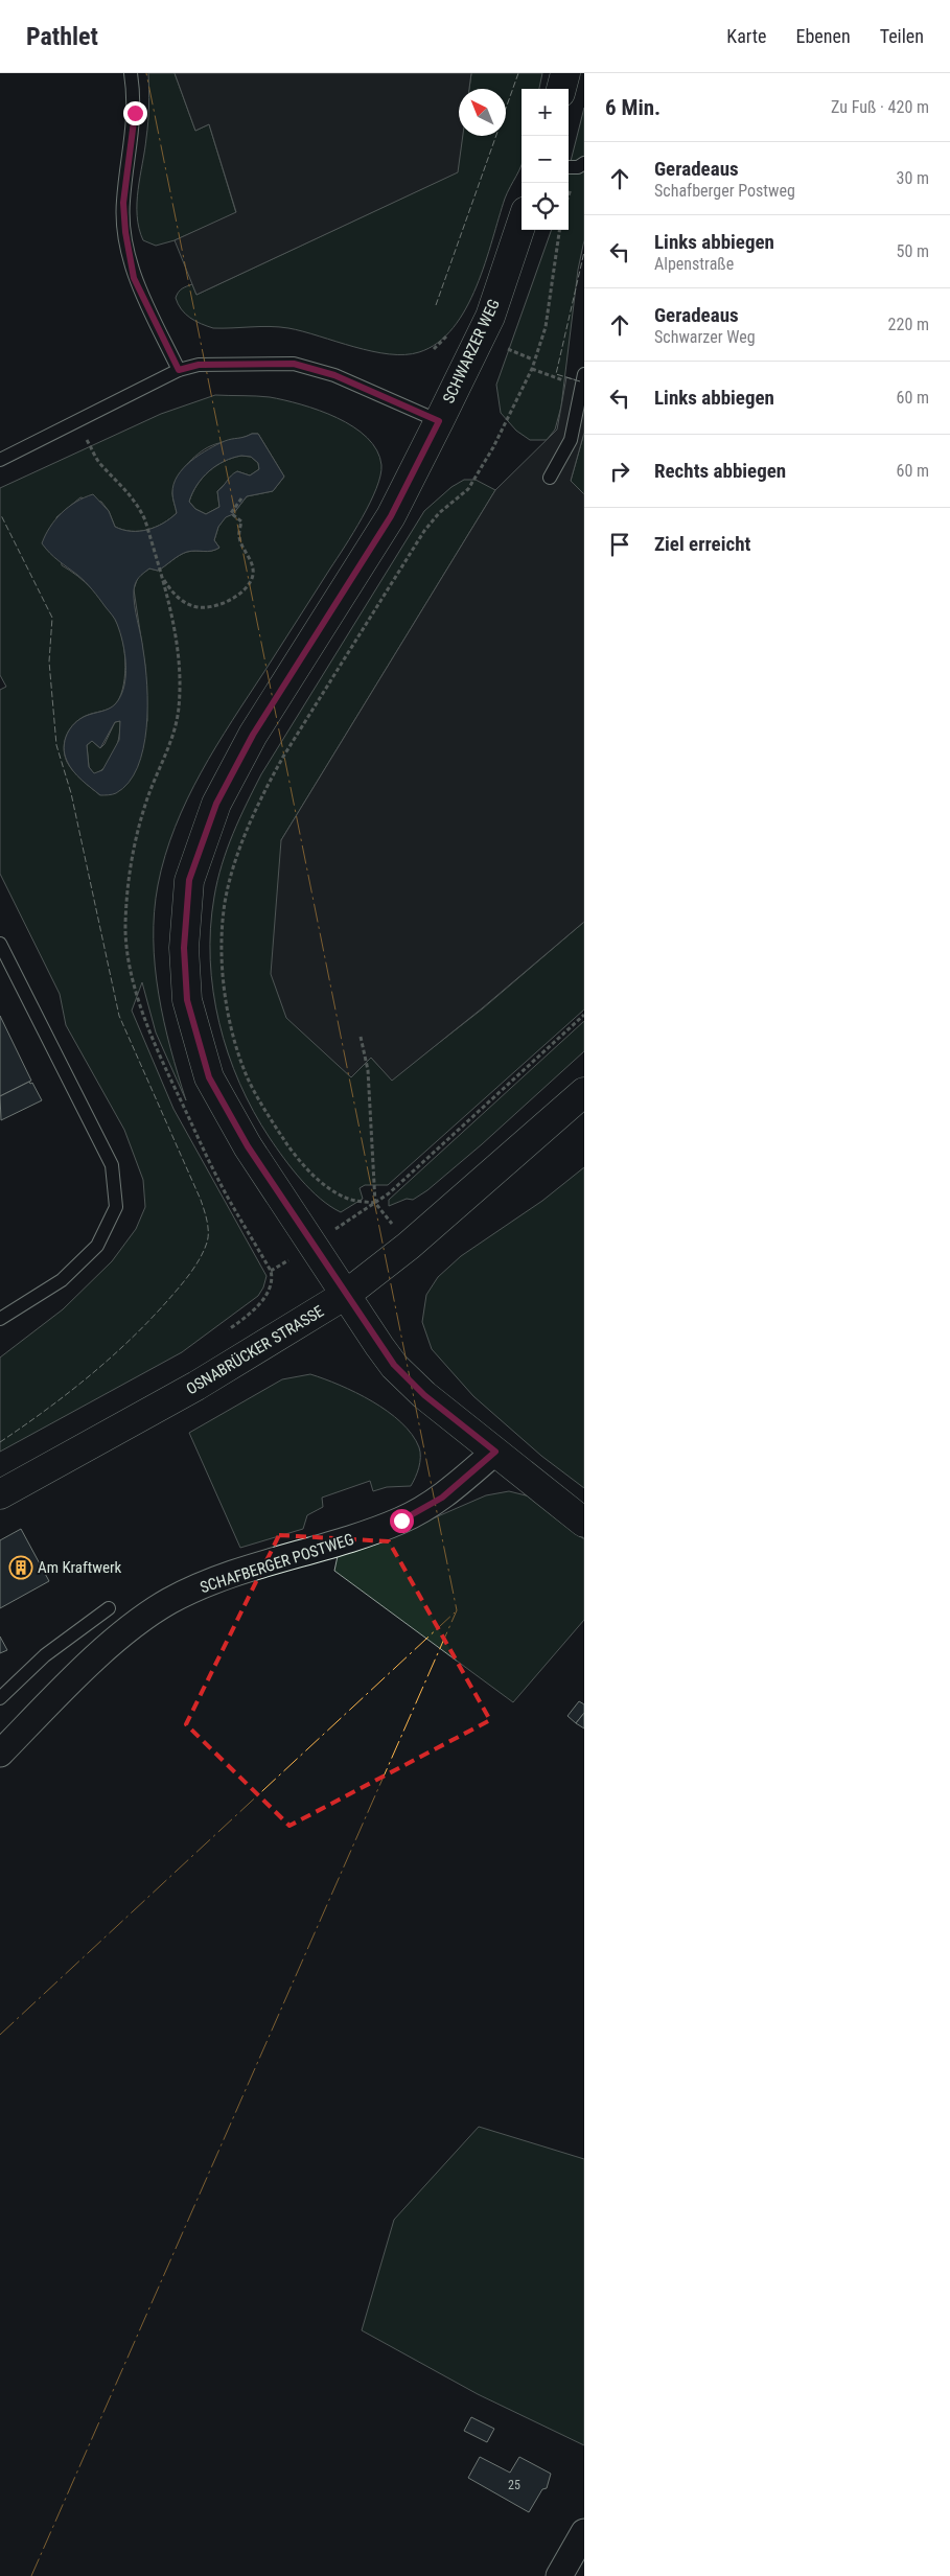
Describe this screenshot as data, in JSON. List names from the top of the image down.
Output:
{
  "streets": {
    "street": ["SCHWARZER WEG", "OSNABRÜCKER STRASSE", "SCHAFBERGER POSTWEG"]
  },
  "crossings": [
    ["SCHWARZER WEG", "OSNABRÜCKER STRASSE"],
    ["SCHWARZER WEG", "SCHAFBERGER POSTWEG"]
  ],
  "places": {
    "building": ["Am Kraftwerk"]
  },
  "house_numbers": ["25"],
  "north": "top left",
  "page": {
    "header": "Pathlet",
    "nav": ["Karte", "Ebenen", "Teilen"],
    "heading": ["6 Min.", "Zu Fuß · 420 m"],
    "map_buttons": ["+", "−"],
    "list": [
      ["Geradeaus", "Schafberger Postweg", "30 m"],
      ["Links abbiegen", "Alpenstraße", "50 m"],
      ["Geradeaus", "Schwarzer Weg", "220 m"],
      ["Links abbiegen", "60 m"],
      ["Rechts abbiegen", "60 m"],
      "Ziel erreicht"
    ]
  }
}
